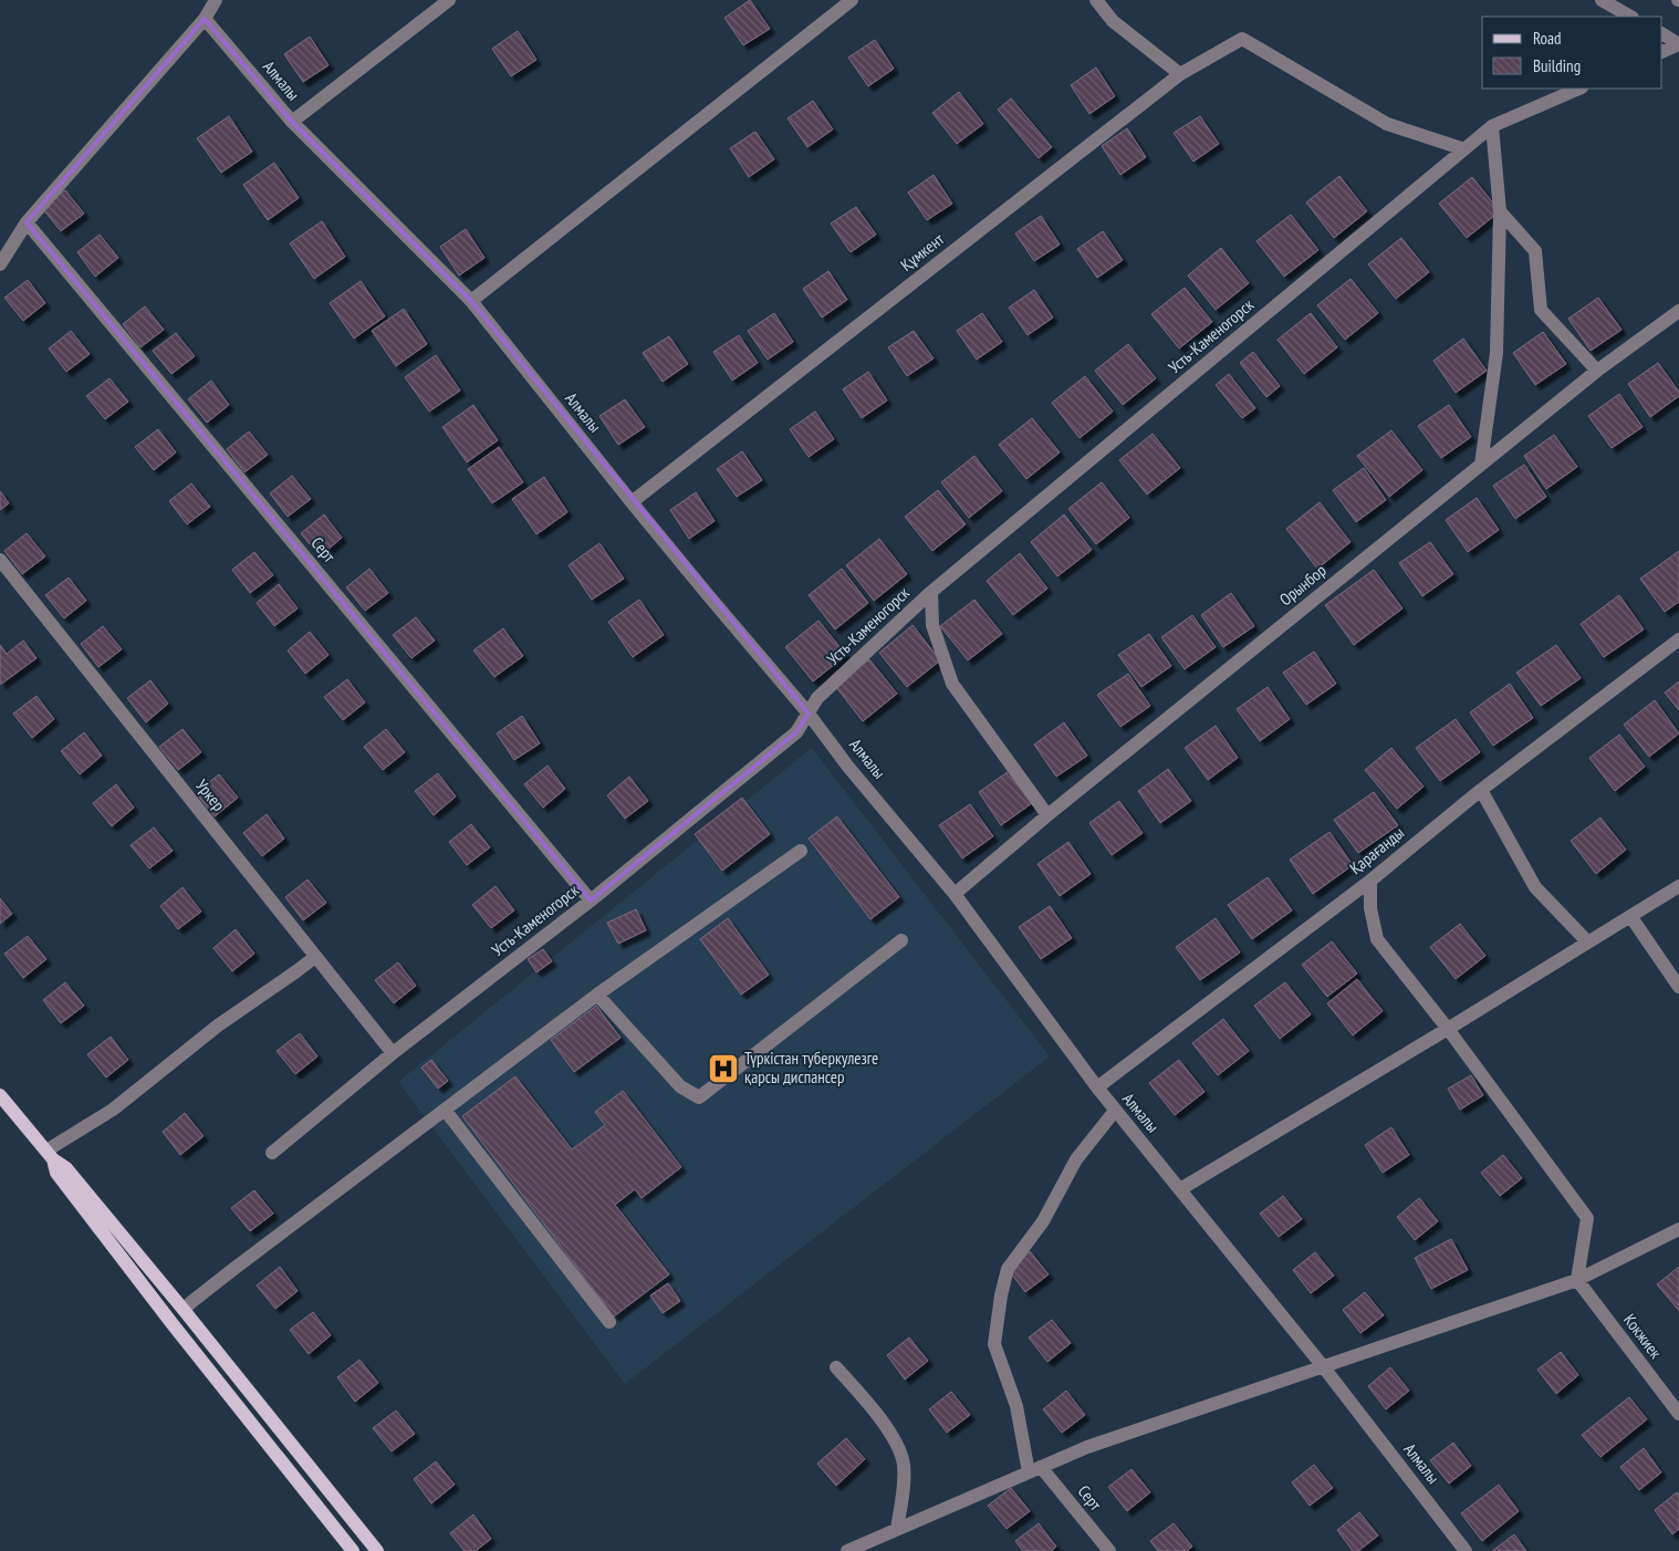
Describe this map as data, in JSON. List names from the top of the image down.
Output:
{
  "streets": {
    "street": [
      "Алмалы",
      "Құмкент",
      "Усть-Каменогорск",
      "Серт",
      "Орынбор",
      "Уркер",
      "Қарағанды",
      "Кокжиек"
    ]
  },
  "crossings": [
    ["Алмалы", "Құмкент"],
    ["Алмалы", "Усть-Каменогорск"],
    ["Алмалы", "Орынбор"],
    ["Алмалы", "Қарағанды"],
    ["Құмкент", "Усть-Каменогорск"],
    ["Усть-Каменогорск", "Серт"],
    ["Усть-Каменогорск", "Уркер"]
  ],
  "places": {
    "hospital": ["Түркістан туберкулезге қарсы диспансер"]
  },
  "legend": ["Road", "Building"]
}
